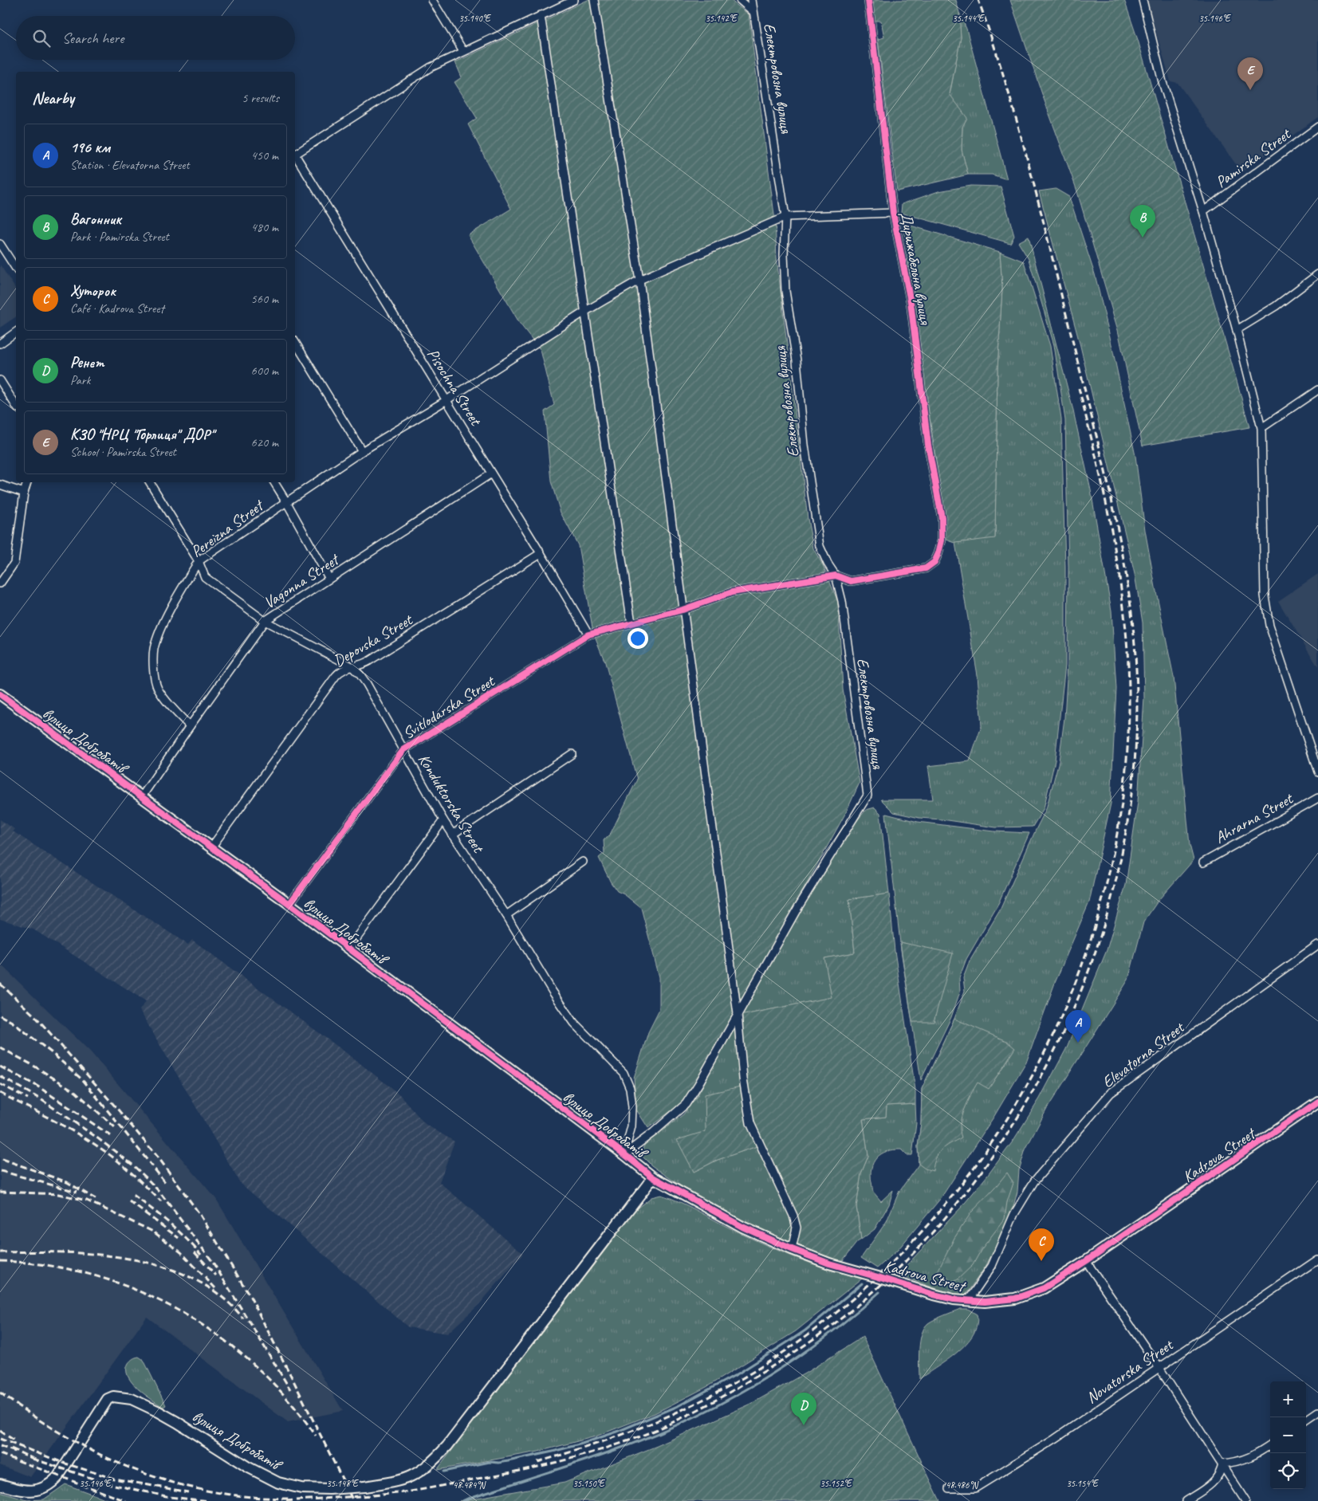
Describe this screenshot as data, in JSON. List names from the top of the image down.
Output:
{
  "streets": {
    "street": [
      "Електровозна вулиця",
      "Pamirska Street",
      "Дирижабельна вулиця",
      "Pisochna Street",
      "Pereizna Street",
      "Vagonna Street",
      "Depovska Street",
      "Svitlodarska Street",
      "вулиця Добробатів",
      "Konduktorska Street",
      "Ahrarna Street",
      "Elevatorna Street",
      "Kadrova Street",
      "Novatorska Street"
    ]
  },
  "crossings": [
    ["Електровозна вулиця", "Дирижабельна вулиця"],
    ["Електровозна вулиця", "Pereizna Street"],
    ["Електровозна вулиця", "Svitlodarska Street"],
    ["Дирижабельна вулиця", "Svitlodarska Street"],
    ["Pisochna Street", "Pereizna Street"],
    ["Pisochna Street", "Vagonna Street"],
    ["Pisochna Street", "Depovska Street"],
    ["Pisochna Street", "Svitlodarska Street"],
    ["Pereizna Street", "Vagonna Street"],
    ["Pereizna Street", "Konduktorska Street"],
    ["Vagonna Street", "вулиця Добробатів"],
    ["Vagonna Street", "Konduktorska Street"],
    ["Depovska Street", "вулиця Добробатів"],
    ["Depovska Street", "Konduktorska Street"],
    ["Svitlodarska Street", "вулиця Добробатів"],
    ["Svitlodarska Street", "Konduktorska Street"],
    ["вулиця Добробатів", "Konduktorska Street"],
    ["вулиця Добробатів", "Kadrova Street"],
    ["Elevatorna Street", "Kadrova Street"]
  ],
  "page": {
    "search": "Search here",
    "pins": [
      "E",
      "B",
      "A",
      "C",
      "D"
    ],
    "heading": ["Nearby", "5 results"],
    "list": [
      {
        "mark": "A",
        "name": "196 км",
        "note": "Station · Elevatorna Street",
        "value": "450 m"
      },
      {
        "mark": "B",
        "name": "Вагонник",
        "note": "Park · Pamirska Street",
        "value": "480 m"
      },
      {
        "mark": "C",
        "name": "Хуторок",
        "note": "Café · Kadrova Street",
        "value": "560 m"
      },
      {
        "mark": "D",
        "name": "Ренет",
        "note": "Park",
        "value": "600 m"
      },
      {
        "mark": "E",
        "name": "КЗО \"НРЦ \"Горлиця\" ДОР\"",
        "note": "School · Pamirska Street",
        "value": "620 m"
      }
    ],
    "map_buttons": ["+", "−"]
  },
  "coordinates": [
    "35.140°E",
    "35.142°E",
    "35.144°E",
    "35.146°E",
    "35.148°E",
    "35.150°E",
    "35.152°E",
    "35.154°E",
    "48.484°N",
    "48.486°N"
  ]
}
